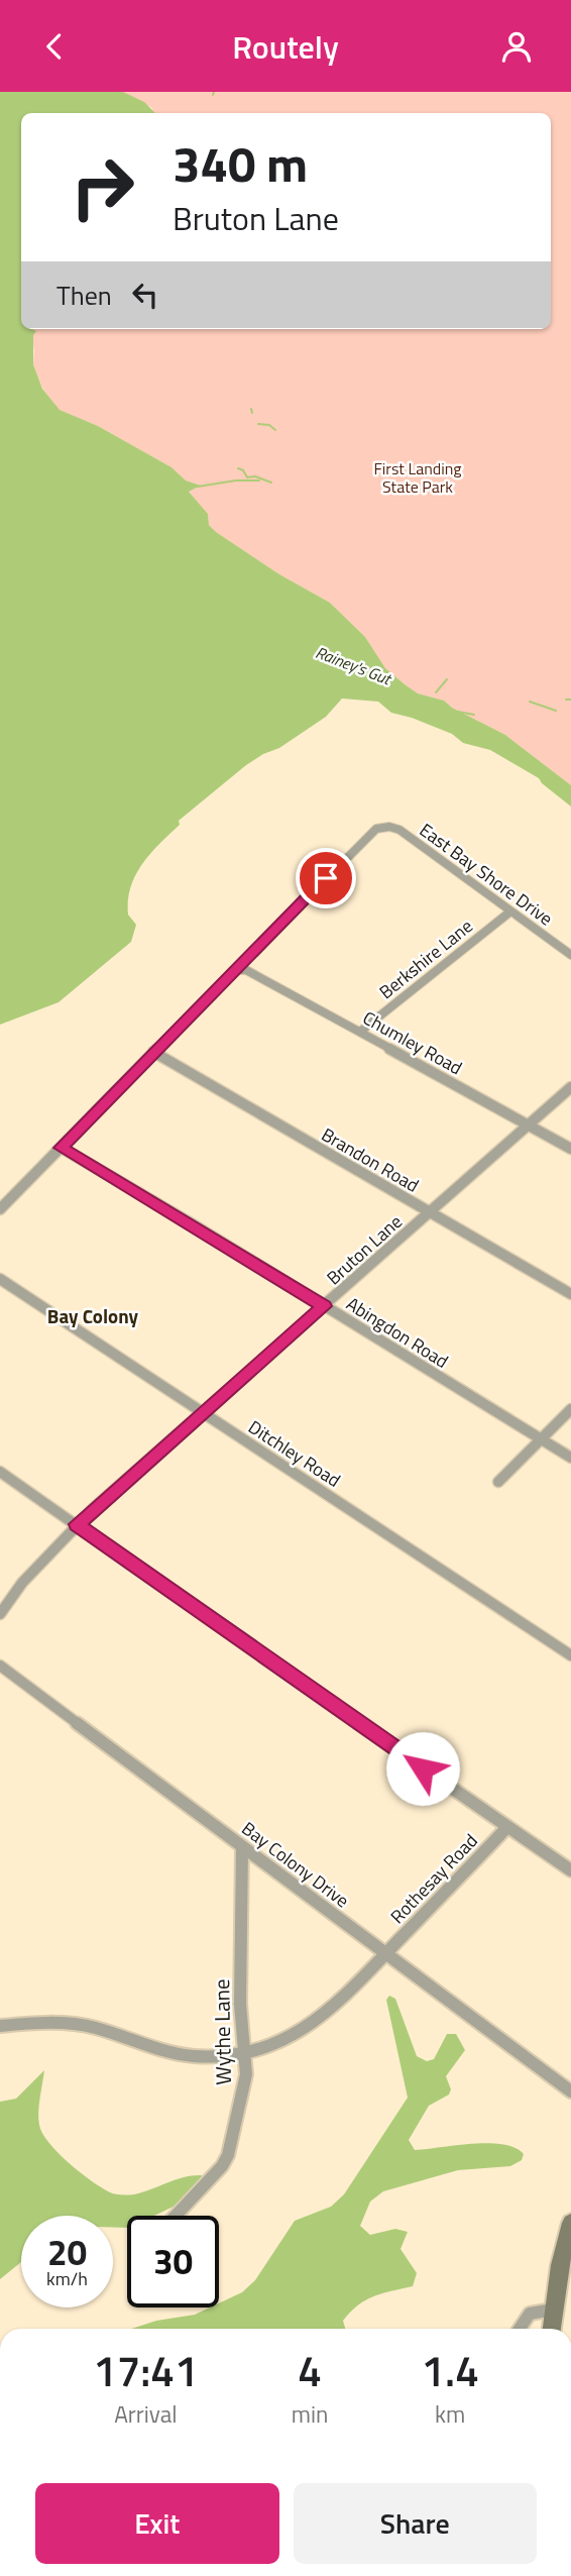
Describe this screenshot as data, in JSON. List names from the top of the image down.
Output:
{
  "streets": {
    "street": [
      "East Bay Shore Drive",
      "Berkshire Lane",
      "Chumley Road",
      "Brandon Road",
      "Bruton Lane",
      "Abingdon Road",
      "Ditchley Road",
      "Bay Colony Drive",
      "Rothesay Road",
      "Wythe Lane"
    ]
  },
  "crossings": [
    ["East Bay Shore Drive", "Berkshire Lane"],
    ["East Bay Shore Drive", "Chumley Road"],
    ["Berkshire Lane", "Chumley Road"],
    ["Chumley Road", "Bruton Lane"],
    ["Brandon Road", "Bruton Lane"],
    ["Bruton Lane", "Abingdon Road"],
    ["Bruton Lane", "Ditchley Road"],
    ["Bay Colony Drive", "Rothesay Road"],
    ["Bay Colony Drive", "Wythe Lane"],
    ["Rothesay Road", "Wythe Lane"]
  ],
  "districts": ["Bay Colony"],
  "water": ["Rainey's Gut"],
  "parks": ["First Landing State Park"],
  "page": {
    "header": "Routely",
    "turn": ["340 m", "Bruton Lane"],
    "then": "Then",
    "speed": "20 km/h",
    "limit": "30",
    "eta": [
      "17:41",
      "Arrival",
      "4",
      "min",
      "1.4",
      "km"
    ],
    "buttons": ["Exit", "Share"]
  }
}
